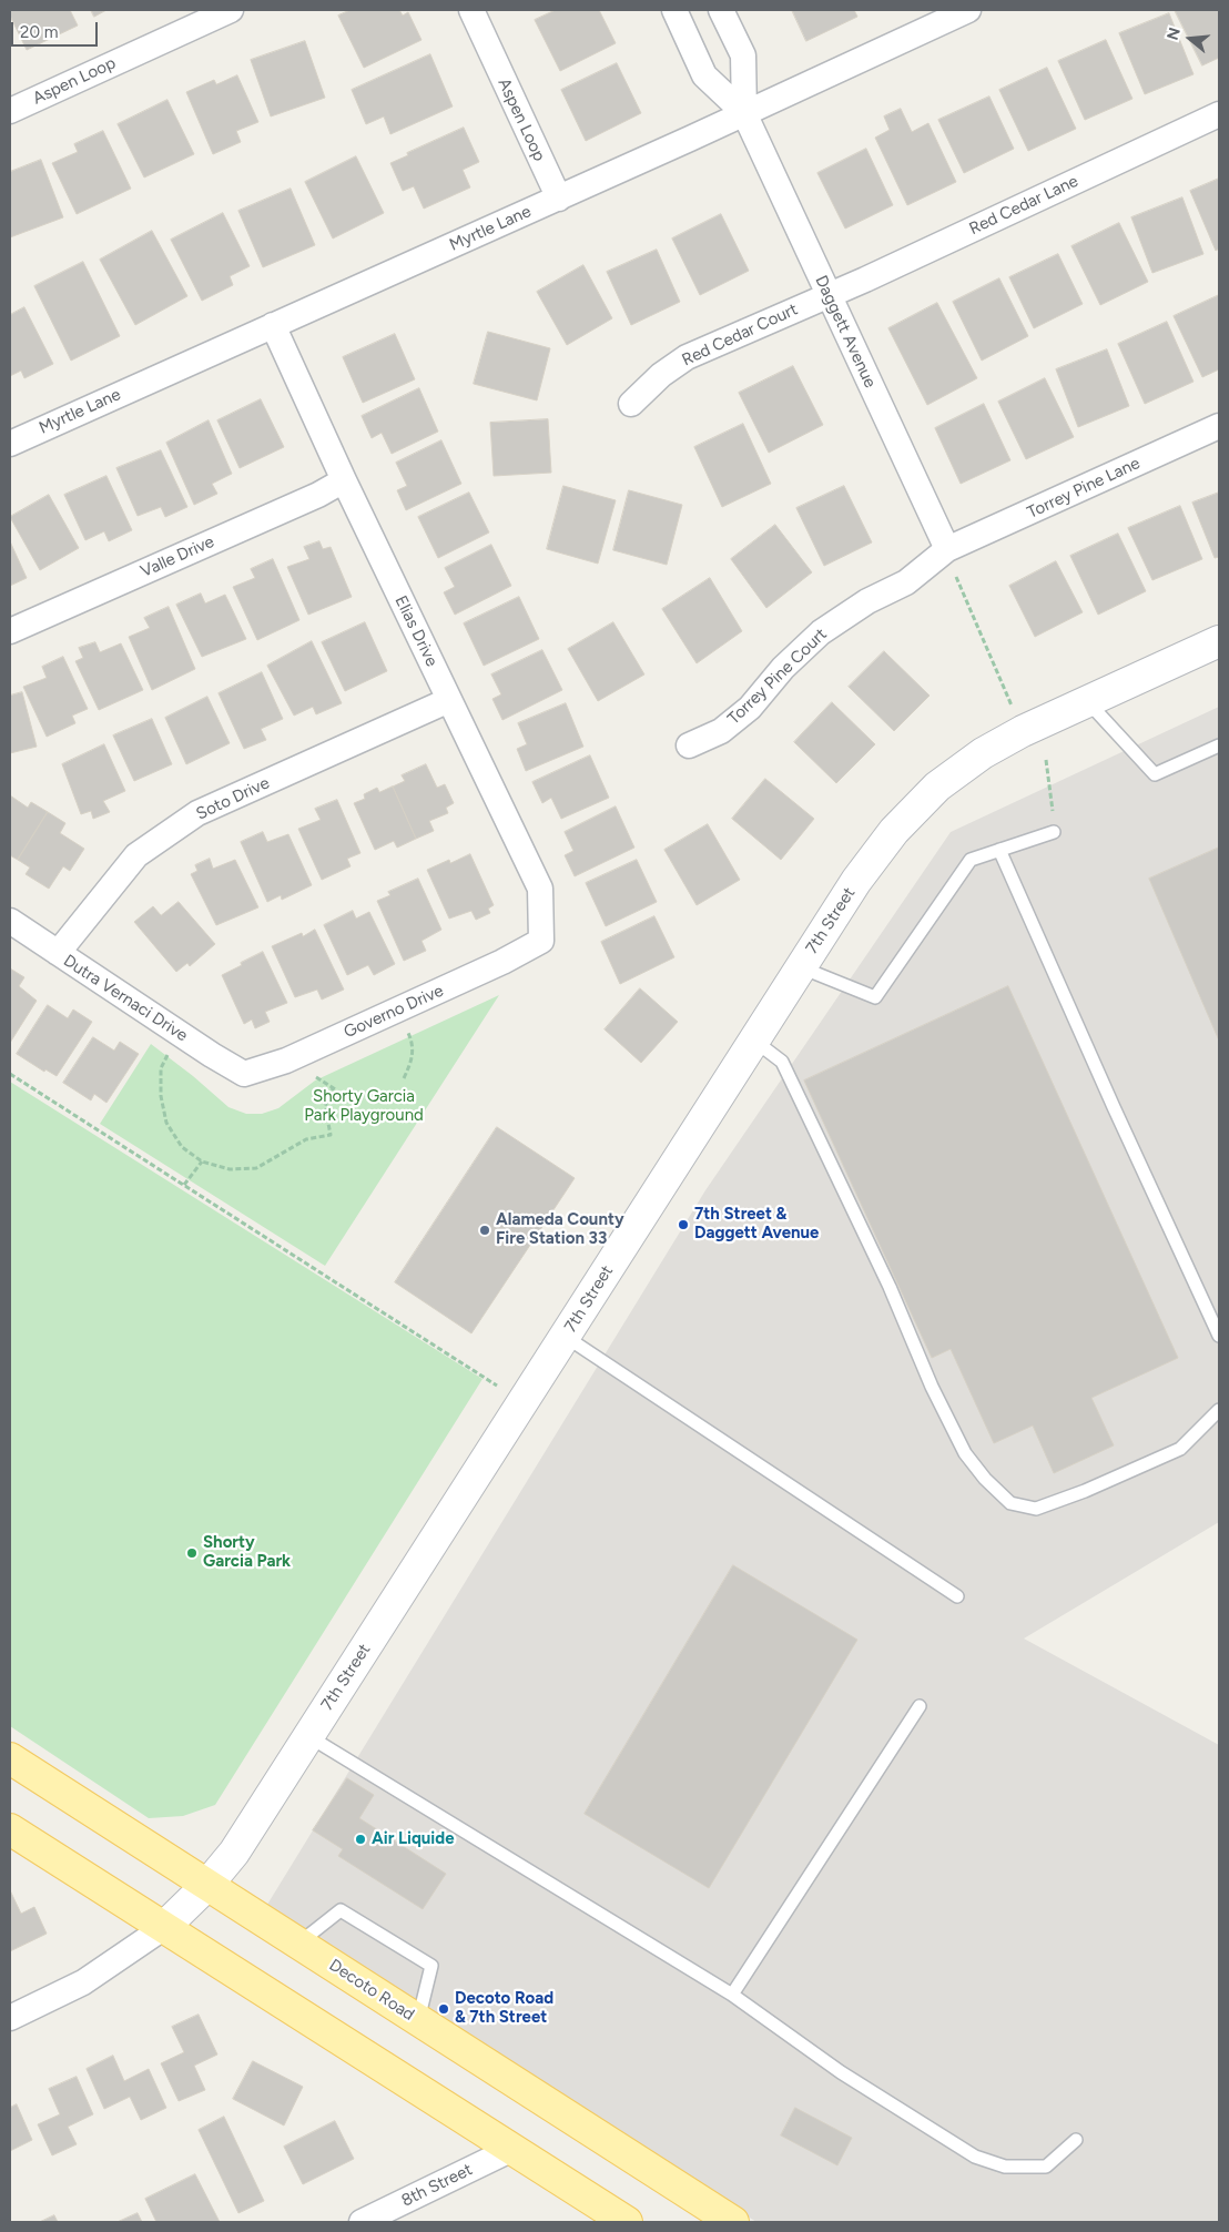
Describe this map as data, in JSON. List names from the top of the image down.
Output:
{
  "streets": {
    "main road": ["Decoto Road"],
    "street": [
      "Aspen Loop",
      "Red Cedar Lane",
      "Myrtle Lane",
      "Daggett Avenue",
      "Red Cedar Court",
      "Torrey Pine Lane",
      "Valle Drive",
      "Elias Drive",
      "Torrey Pine Court",
      "Soto Drive",
      "7th Street",
      "Dutra Vernaci Drive",
      "Governo Drive",
      "8th Street"
    ]
  },
  "crossings": [
    ["Aspen Loop", "Myrtle Lane"],
    ["Red Cedar Lane", "Daggett Avenue"],
    ["Red Cedar Lane", "Red Cedar Court"],
    ["Myrtle Lane", "Daggett Avenue"],
    ["Myrtle Lane", "Elias Drive"],
    ["Daggett Avenue", "Red Cedar Court"],
    ["Daggett Avenue", "Torrey Pine Lane"],
    ["Daggett Avenue", "Torrey Pine Court"],
    ["Torrey Pine Lane", "Torrey Pine Court"],
    ["Valle Drive", "Elias Drive"],
    ["Elias Drive", "Soto Drive"],
    ["Elias Drive", "Governo Drive"],
    ["Soto Drive", "Dutra Vernaci Drive"],
    ["7th Street", "Decoto Road"],
    ["Dutra Vernaci Drive", "Governo Drive"]
  ],
  "parks": ["Shorty Garcia Park Playground"],
  "places": [
    "7th Street & Daggett Avenue",
    "Alameda County Fire Station 33",
    "Shorty Garcia Park",
    "Air Liquide",
    "Decoto Road & 7th Street"
  ],
  "scale_bar": "20 m",
  "north": "left"
}
